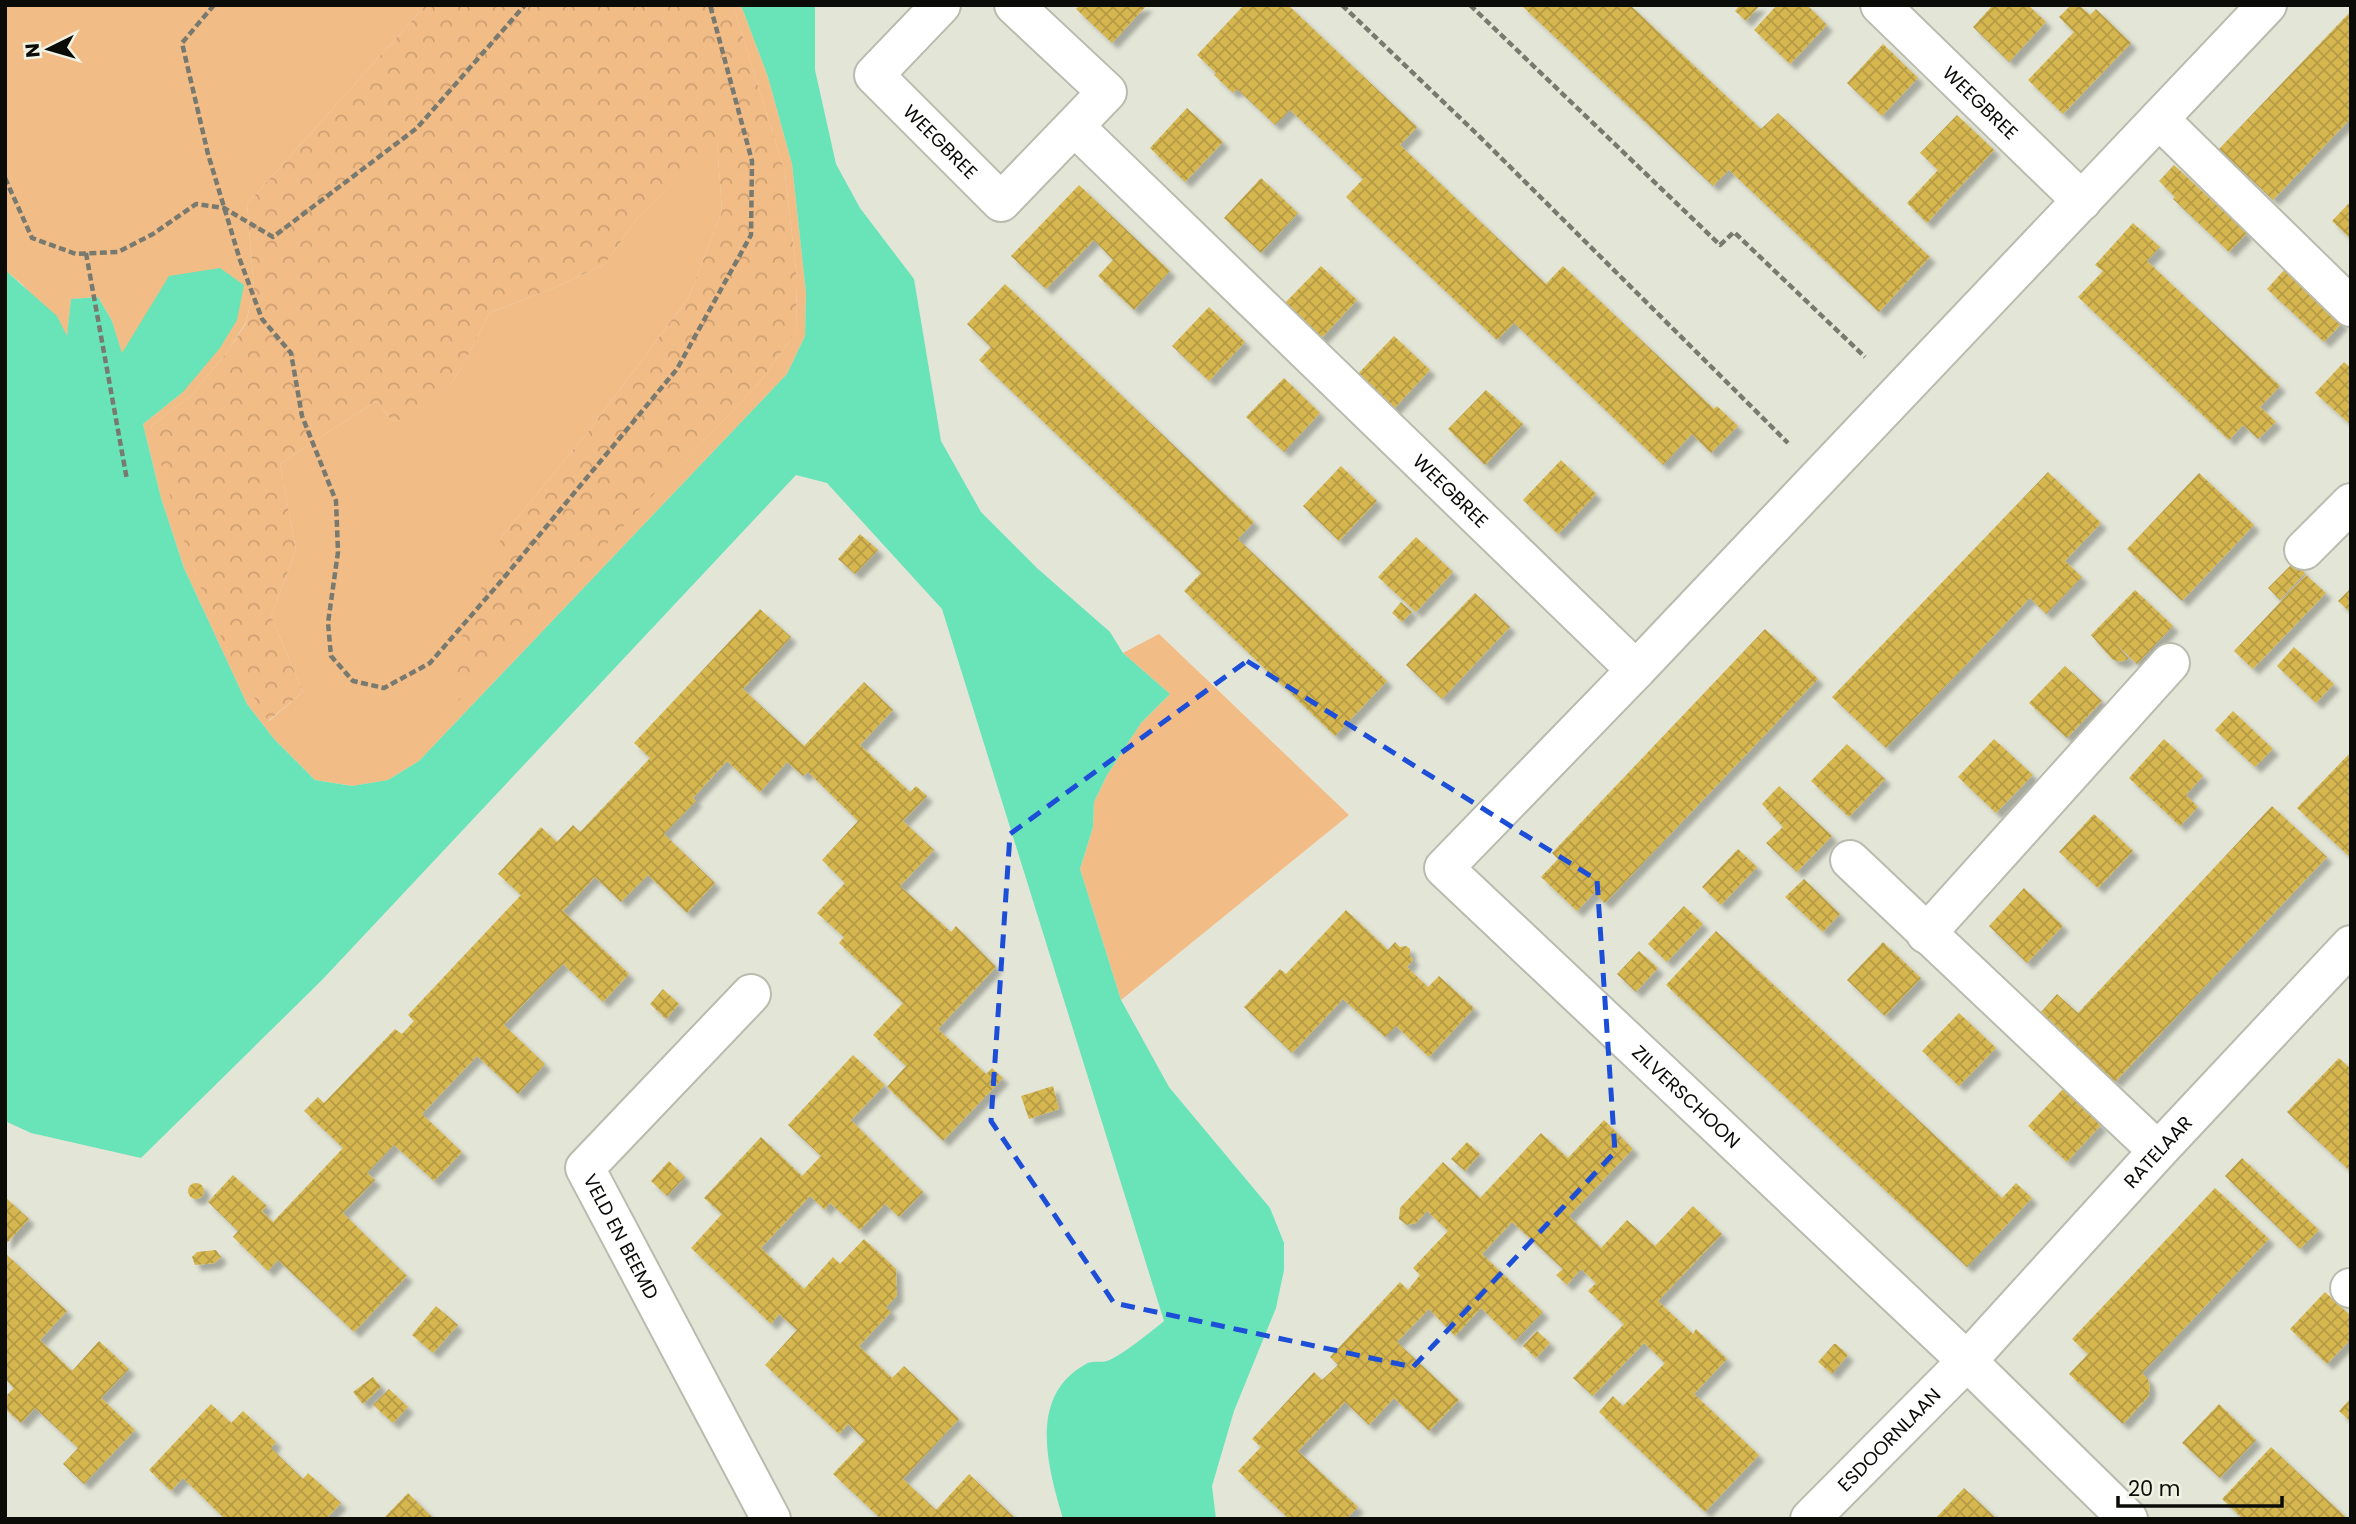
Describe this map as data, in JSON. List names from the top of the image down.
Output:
{
  "streets": {
    "street": [
      "WEEGBREE",
      "ZILVERSCHOON",
      "RATELAAR",
      "VELD EN BEEMD",
      "ESDOORNLAAN"
    ]
  },
  "crossings": [
    ["WEEGBREE", "ZILVERSCHOON"],
    ["ZILVERSCHOON", "RATELAAR"],
    ["ZILVERSCHOON", "ESDOORNLAAN"],
    ["RATELAAR", "ESDOORNLAAN"]
  ],
  "scale_bar": "20 m",
  "north": "left"
}
